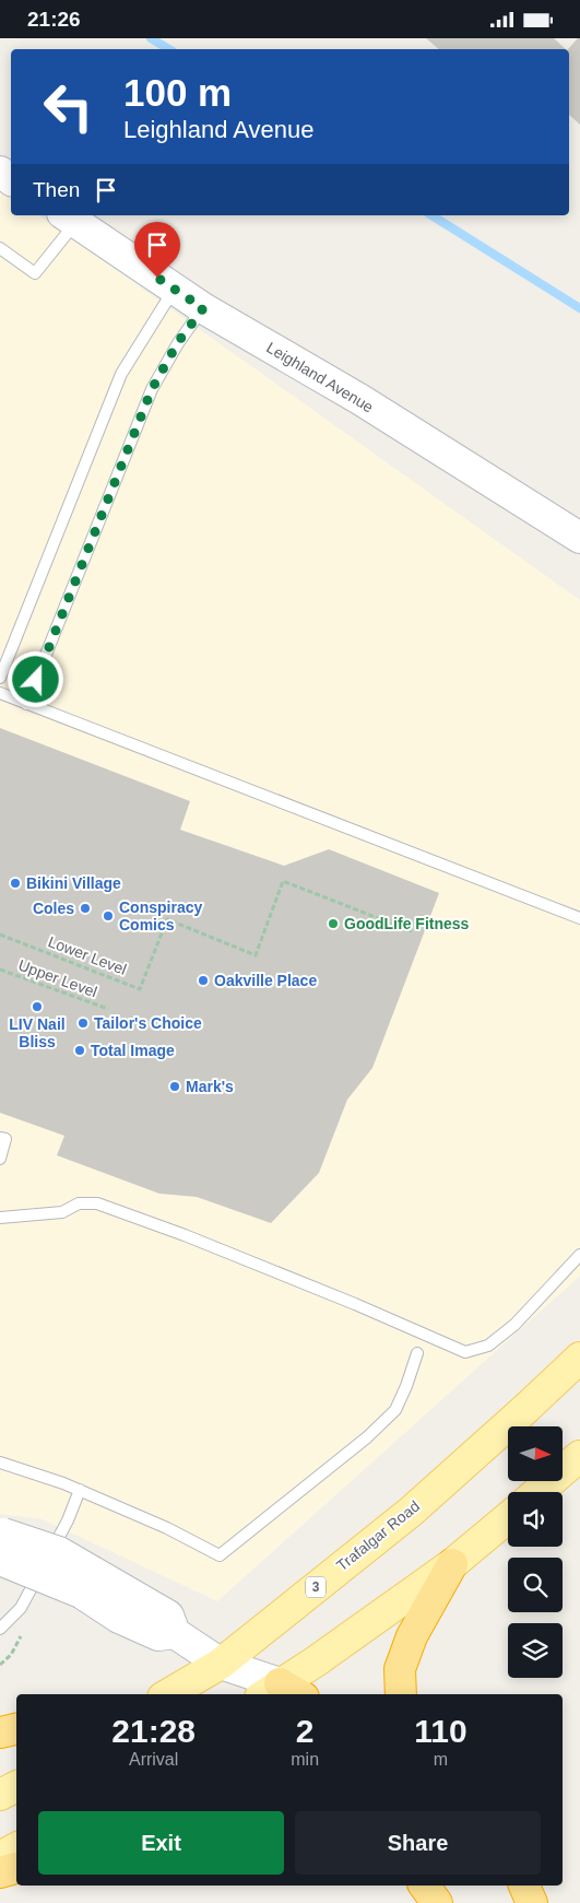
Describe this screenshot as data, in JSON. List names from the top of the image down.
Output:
{
  "streets": {
    "main road": ["Trafalgar Road", "3"],
    "street": ["Leighland Avenue"],
    "path": ["Lower Level", "Upper Level"]
  },
  "places": [
    "Bikini Village",
    "Coles",
    "Conspiracy Comics",
    "GoodLife Fitness",
    "Oakville Place",
    "LIV Nail Bliss",
    "Tailor's Choice",
    "Total Image",
    "Mark's"
  ],
  "north": "right",
  "page": {
    "status": "21:26",
    "turn": ["100 m", "Leighland Avenue"],
    "then": "Then",
    "eta": [
      "21:28",
      "Arrival",
      "2",
      "min",
      "110",
      "m"
    ],
    "buttons": ["Exit", "Share"]
  }
}
